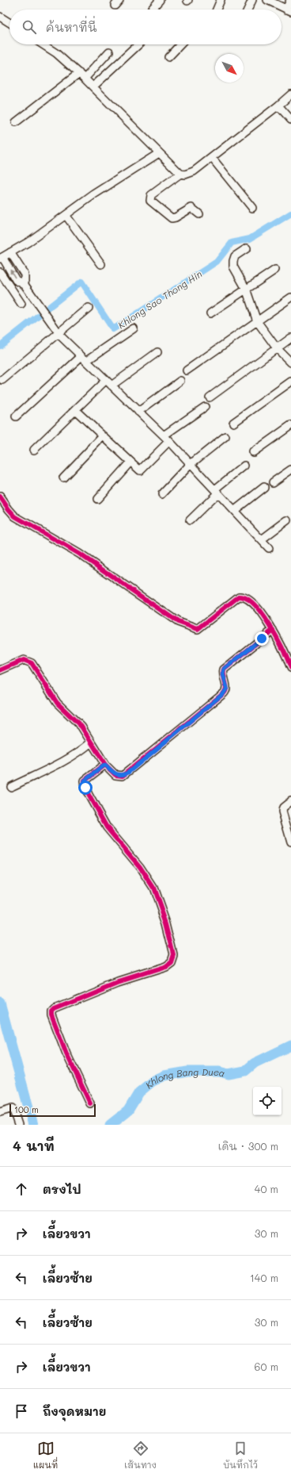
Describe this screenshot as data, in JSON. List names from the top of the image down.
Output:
{
  "water": ["Khlong Sao Thong Hin", "Khlong Bang Duea"],
  "scale_bar": "100 m",
  "north": "bottom right",
  "page": {
    "search": "ค้นหาที่นี่",
    "scale": "100 m",
    "heading": ["4 นาที", "เดิน · 300 m"],
    "list": [
      ["ตรงไป", "40 m"],
      ["เลี้ยวขวา", "30 m"],
      ["เลี้ยวซ้าย", "140 m"],
      ["เลี้ยวซ้าย", "30 m"],
      ["เลี้ยวขวา", "60 m"],
      "ถึงจุดหมาย"
    ],
    "nav": ["แผนที่", "เส้นทาง", "บันทึกไว้"]
  }
}
